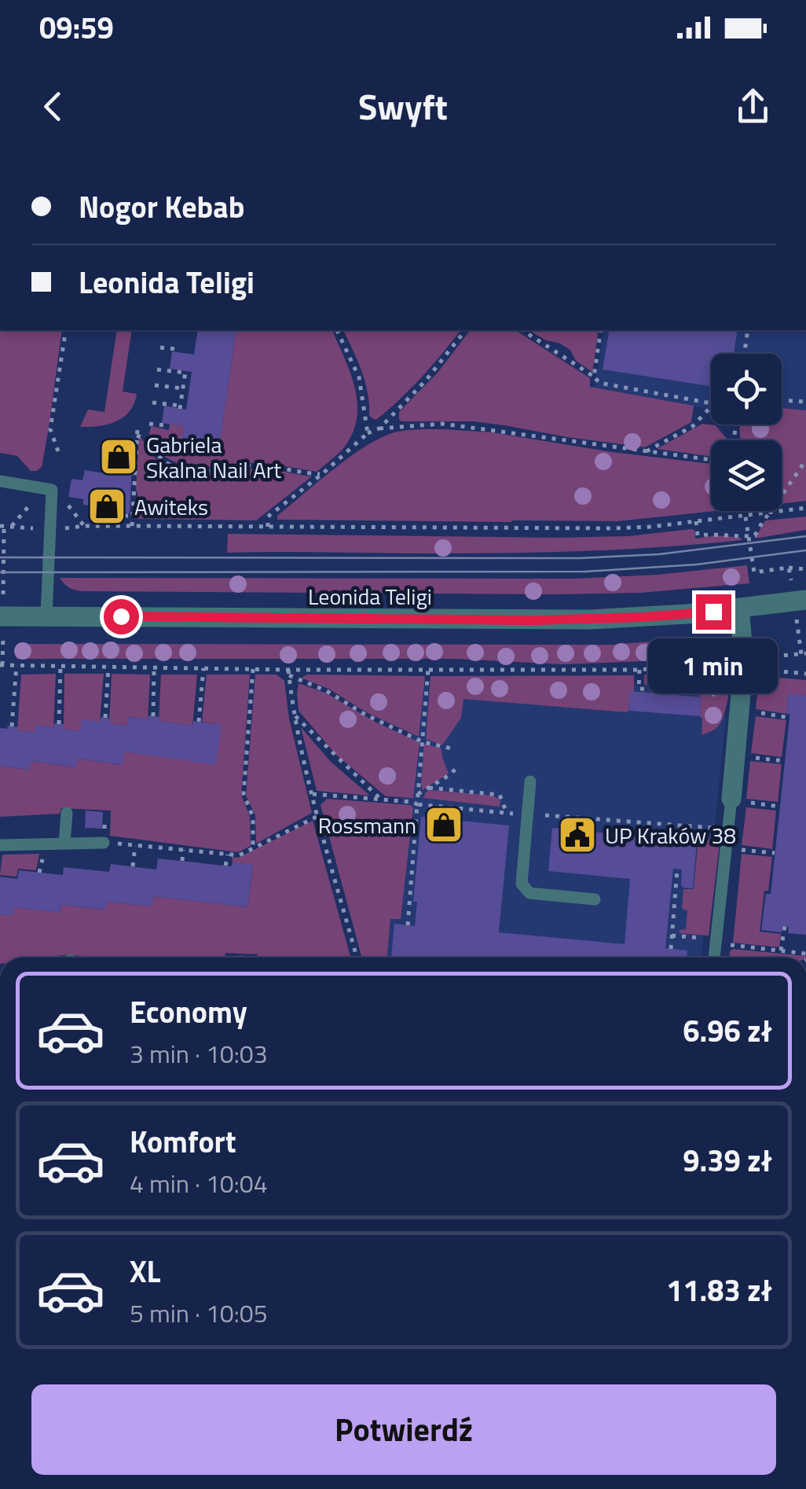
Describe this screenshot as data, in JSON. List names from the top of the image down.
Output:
{
  "streets": {
    "street": ["Leonida Teligi"]
  },
  "places": {
    "shop": ["Gabriela Skalna Nail Art", "Awiteks", "Rossmann"],
    "public building": ["UP Kraków 38"]
  },
  "page": {
    "status": "09:59",
    "header": "Swyft",
    "banner": ["Nogor Kebab", "Leonida Teligi"],
    "bubble": "1 min",
    "list": [
      {
        "name": "Economy",
        "note": "3 min · 10:03",
        "value": "6.96 zł"
      },
      {
        "name": "Komfort",
        "note": "4 min · 10:04",
        "value": "9.39 zł"
      },
      {
        "name": "XL",
        "note": "5 min · 10:05",
        "value": "11.83 zł"
      }
    ],
    "buttons": "Potwierdź"
  }
}
